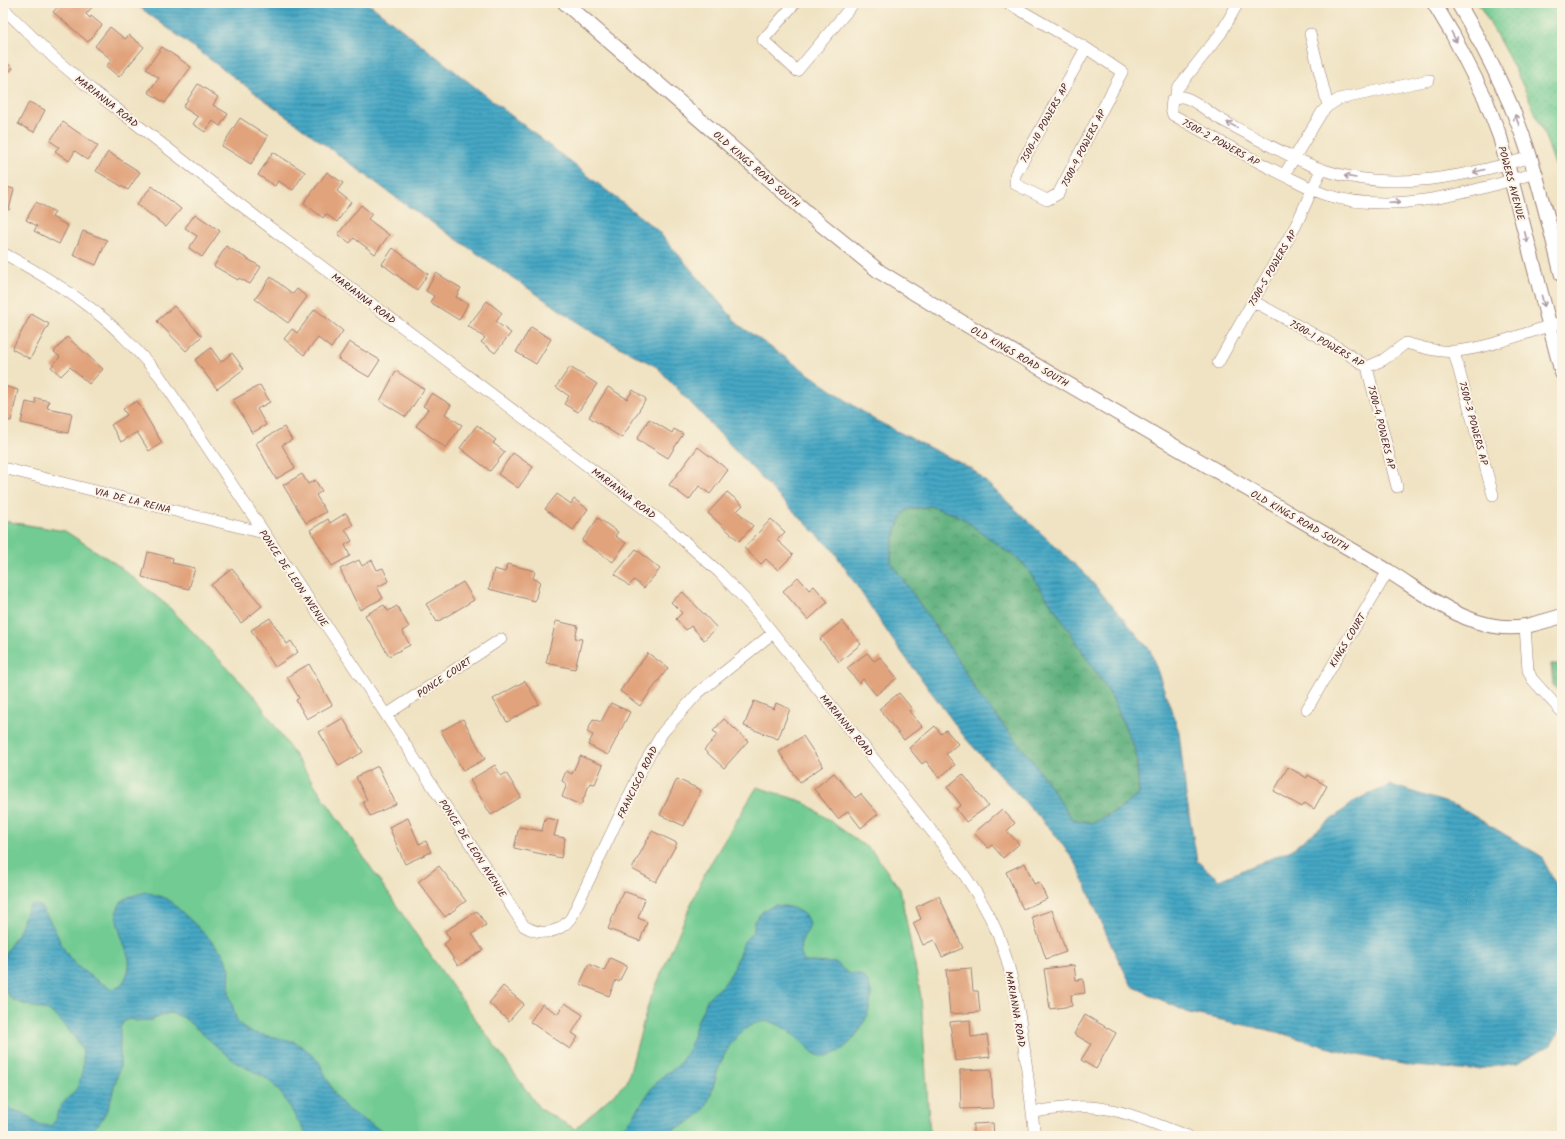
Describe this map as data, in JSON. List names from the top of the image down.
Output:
{
  "streets": {
    "street": [
      "MARIANNA ROAD",
      "7500-10 POWERS AP",
      "7500-2 POWERS AP",
      "7500-9 POWERS AP",
      "OLD KINGS ROAD SOUTH",
      "POWERS AVENUE",
      "7500-5 POWERS AP",
      "7500-1 POWERS AP",
      "7500-3 POWERS AP",
      "7500-4 POWERS AP",
      "VIA DE LA REINA",
      "PONCE DE LEON AVENUE",
      "KINGS COURT",
      "PONCE COURT",
      "FRANCISCO ROAD"
    ]
  },
  "crossings": [
    ["MARIANNA ROAD", "FRANCISCO ROAD"],
    ["7500-10 POWERS AP", "7500-9 POWERS AP"],
    ["7500-2 POWERS AP", "POWERS AVENUE"],
    ["7500-2 POWERS AP", "7500-5 POWERS AP"],
    ["OLD KINGS ROAD SOUTH", "KINGS COURT"],
    ["POWERS AVENUE", "7500-1 POWERS AP"],
    ["7500-5 POWERS AP", "7500-1 POWERS AP"],
    ["7500-1 POWERS AP", "7500-3 POWERS AP"],
    ["7500-1 POWERS AP", "7500-4 POWERS AP"],
    ["VIA DE LA REINA", "PONCE DE LEON AVENUE"],
    ["PONCE DE LEON AVENUE", "PONCE COURT"],
    ["PONCE DE LEON AVENUE", "FRANCISCO ROAD"]
  ]
}
